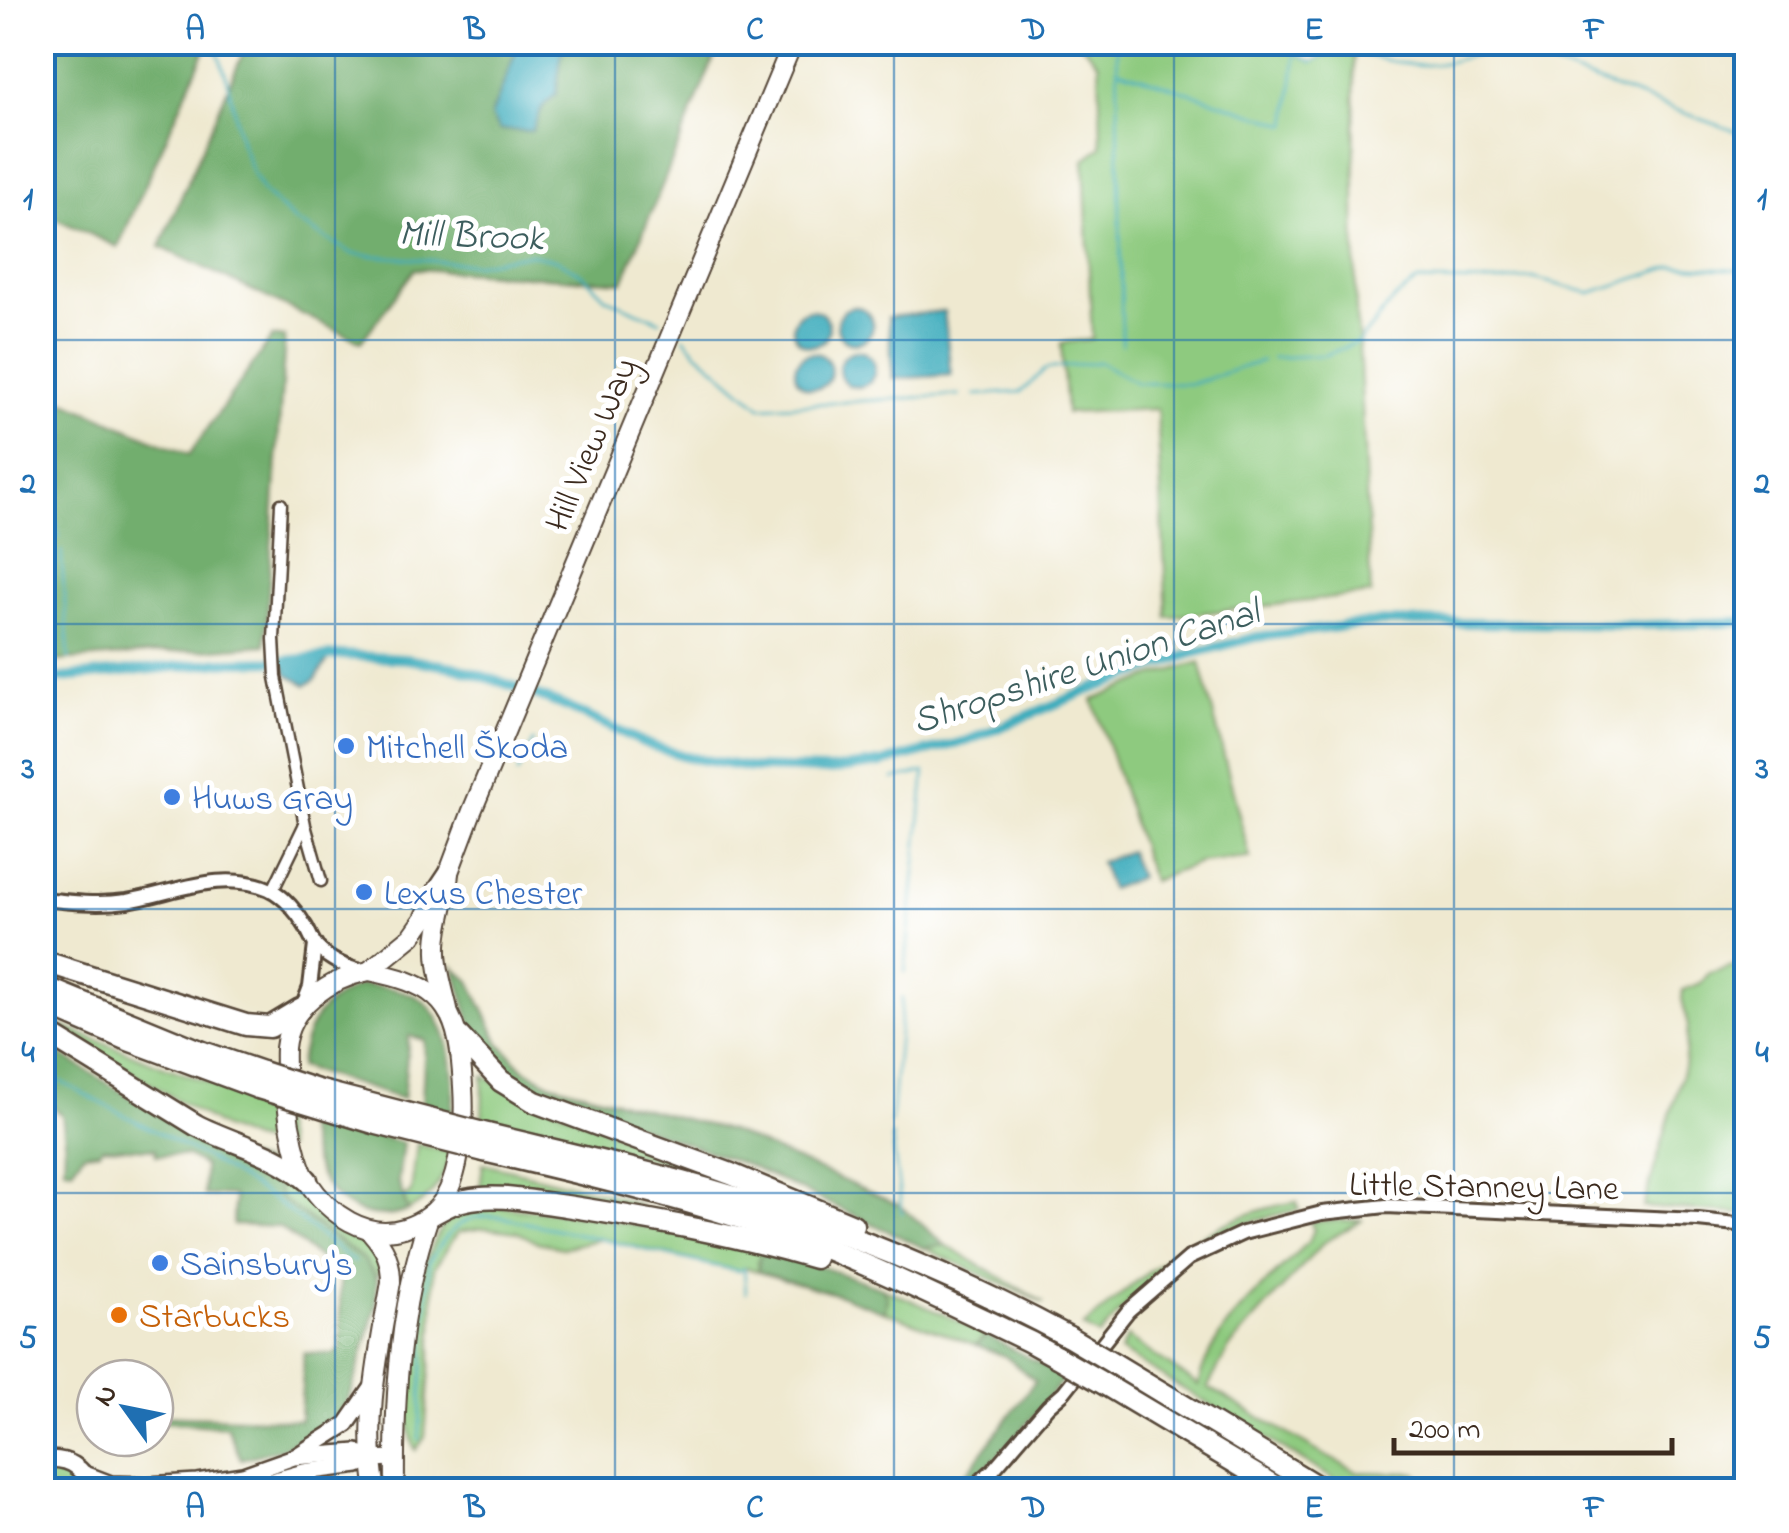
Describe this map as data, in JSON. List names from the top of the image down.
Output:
{
  "streets": {
    "main road": ["Hill View Way"],
    "street": ["Little Stanney Lane"]
  },
  "water": ["Mill Brook", "Shropshire Union Canal"],
  "places": [
    "Mitchell Škoda",
    "Huws Gray",
    "Lexus Chester",
    "Sainsbury's",
    "Starbucks"
  ],
  "scale_bar": "200 m",
  "north": "top left",
  "grid": {
    "columns": [
      "A",
      "B",
      "C",
      "D",
      "E",
      "F"
    ],
    "rows": [
      "1",
      "2",
      "3",
      "4",
      "5"
    ]
  }
}
